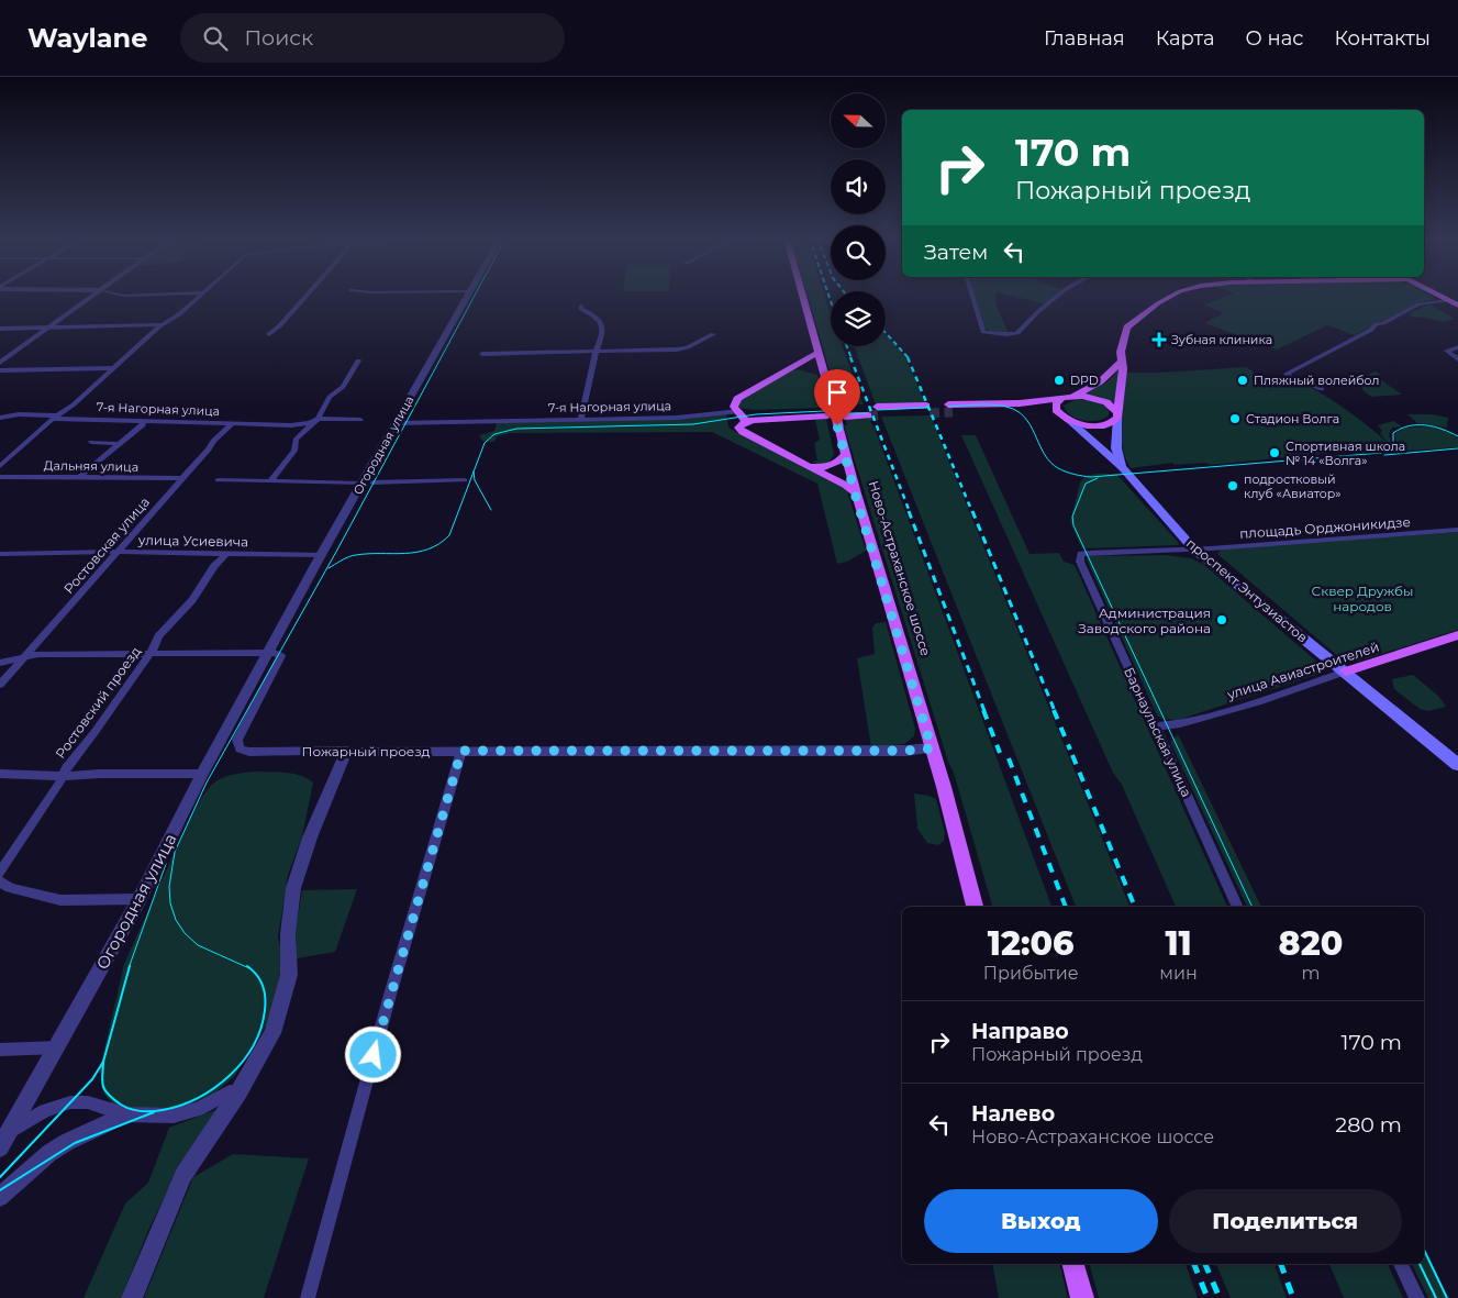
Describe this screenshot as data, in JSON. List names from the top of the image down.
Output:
{
  "streets": {
    "main road": [
      "7-я Нагорная улица",
      "Ново-Астраханское шоссе",
      "проспект Энтузиастов",
      "улица Авиастроителей"
    ],
    "street": [
      "Огородная улица",
      "Дальняя улица",
      "площадь Орджоникидзе",
      "улица Усиевича",
      "Ростовская улица",
      "Ростовский проезд",
      "Барнаульская улица",
      "Пожарный проезд"
    ]
  },
  "crossings": [
    ["7-я Нагорная улица", "Огородная улица"],
    ["7-я Нагорная улица", "Ростовская улица"],
    ["Огородная улица", "улица Усиевича"],
    ["Огородная улица", "Пожарный проезд"],
    ["Дальняя улица", "Ростовская улица"],
    ["площадь Орджоникидзе", "проспект Энтузиастов"],
    ["площадь Орджоникидзе", "Барнаульская улица"],
    ["улица Усиевича", "Ростовская улица"],
    ["улица Усиевича", "Ростовский проезд"],
    ["Ново-Астраханское шоссе", "Пожарный проезд"],
    ["проспект Энтузиастов", "улица Авиастроителей"],
    ["улица Авиастроителей", "Барнаульская улица"]
  ],
  "parks": ["Сквер Дружбы народов"],
  "places": {
    "health": ["Зубная клиника"],
    "other": [
      "DPD",
      "Пляжный волейбол",
      "Стадион Волга",
      "Спортивная школа № 14 «Волга»",
      "подростковый клуб «Авиатор»",
      "Администрация Заводского района"
    ]
  },
  "north": "left",
  "page": {
    "header": "Waylane",
    "search": "Поиск",
    "nav": [
      "Главная",
      "Карта",
      "О нас",
      "Контакты"
    ],
    "turn": ["170 m", "Пожарный проезд"],
    "then": "Затем",
    "eta": [
      "12:06",
      "Прибытие",
      "11",
      "мин",
      "820",
      "m"
    ],
    "list": [
      {
        "name": "Направо",
        "note": "Пожарный проезд",
        "value": "170 m"
      },
      {
        "name": "Налево",
        "note": "Ново-Астраханское шоссе",
        "value": "280 m"
      }
    ],
    "buttons": ["Выход", "Поделиться"]
  }
}
